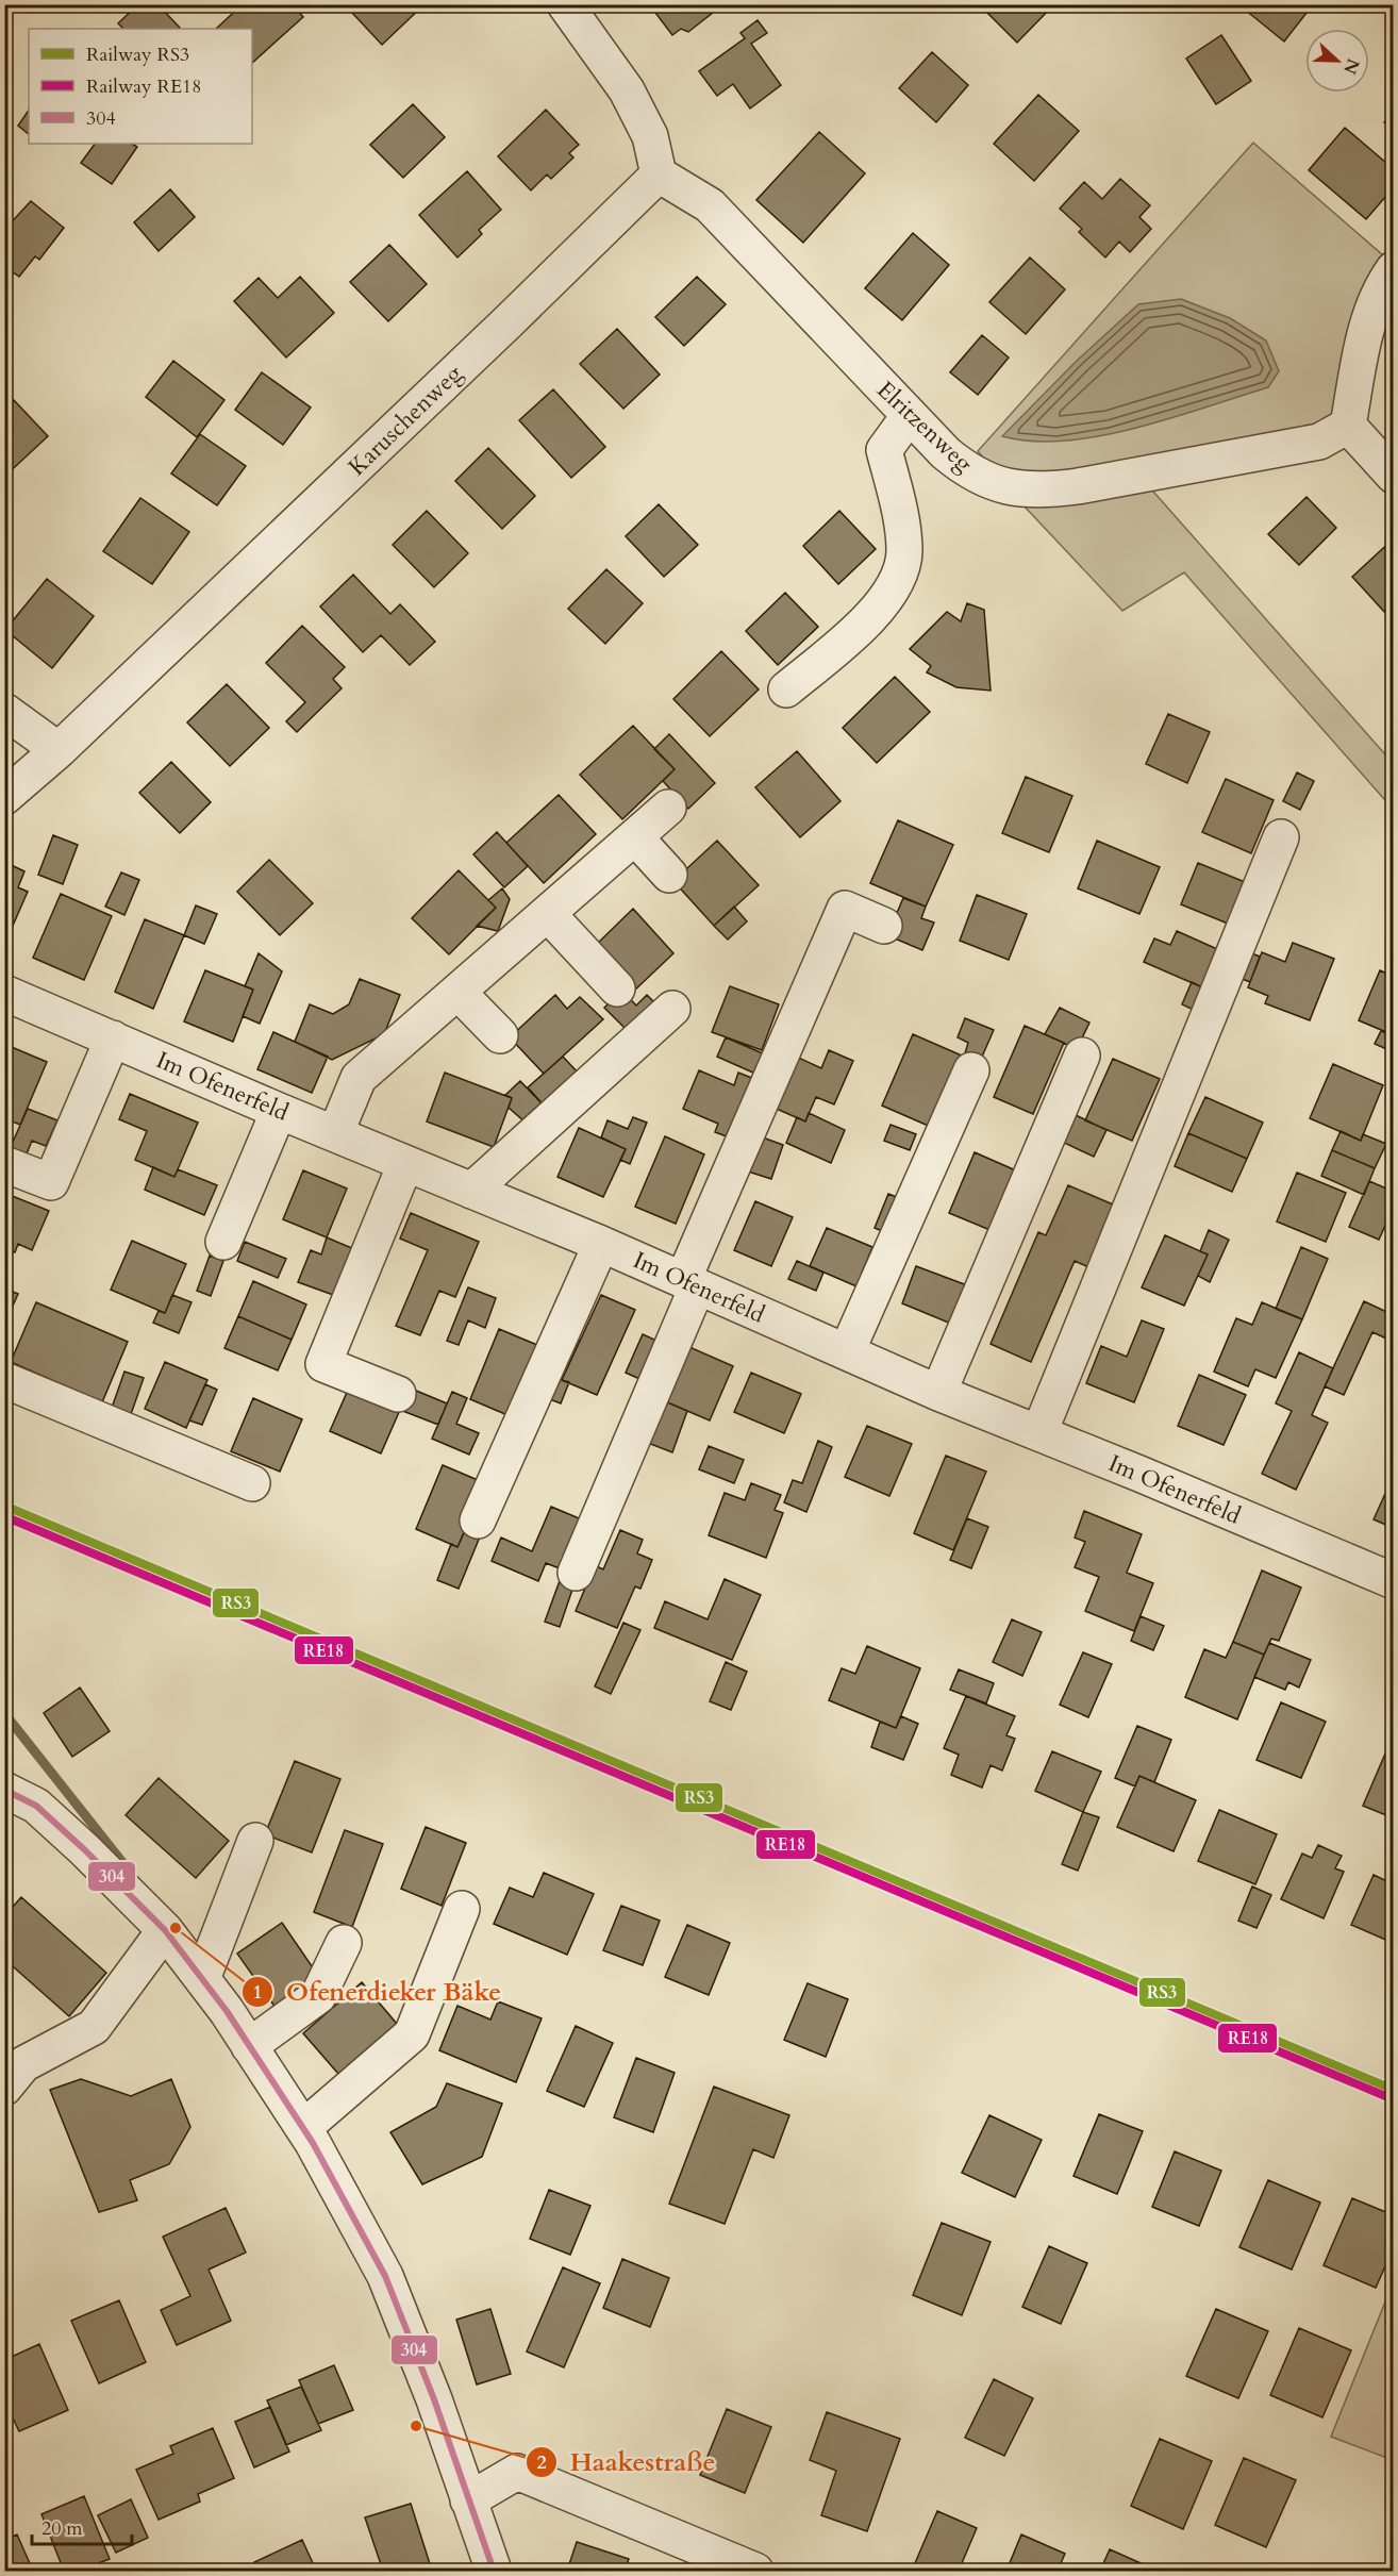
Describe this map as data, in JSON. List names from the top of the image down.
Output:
{
  "streets": {
    "street": ["Karuschenweg", "Elritzenweg", "Im Ofenerfeld"]
  },
  "crossings": [
    ["Karuschenweg", "Elritzenweg"]
  ],
  "places": ["Ofenerdieker Bäke", "Haakestraße"],
  "lines": ["rail line RS3", "rail line RE18", "transit line 304"],
  "legend": ["Railway RS3", "Railway RE18", "304"],
  "scale_bar": "20 m",
  "north": "right"
}
